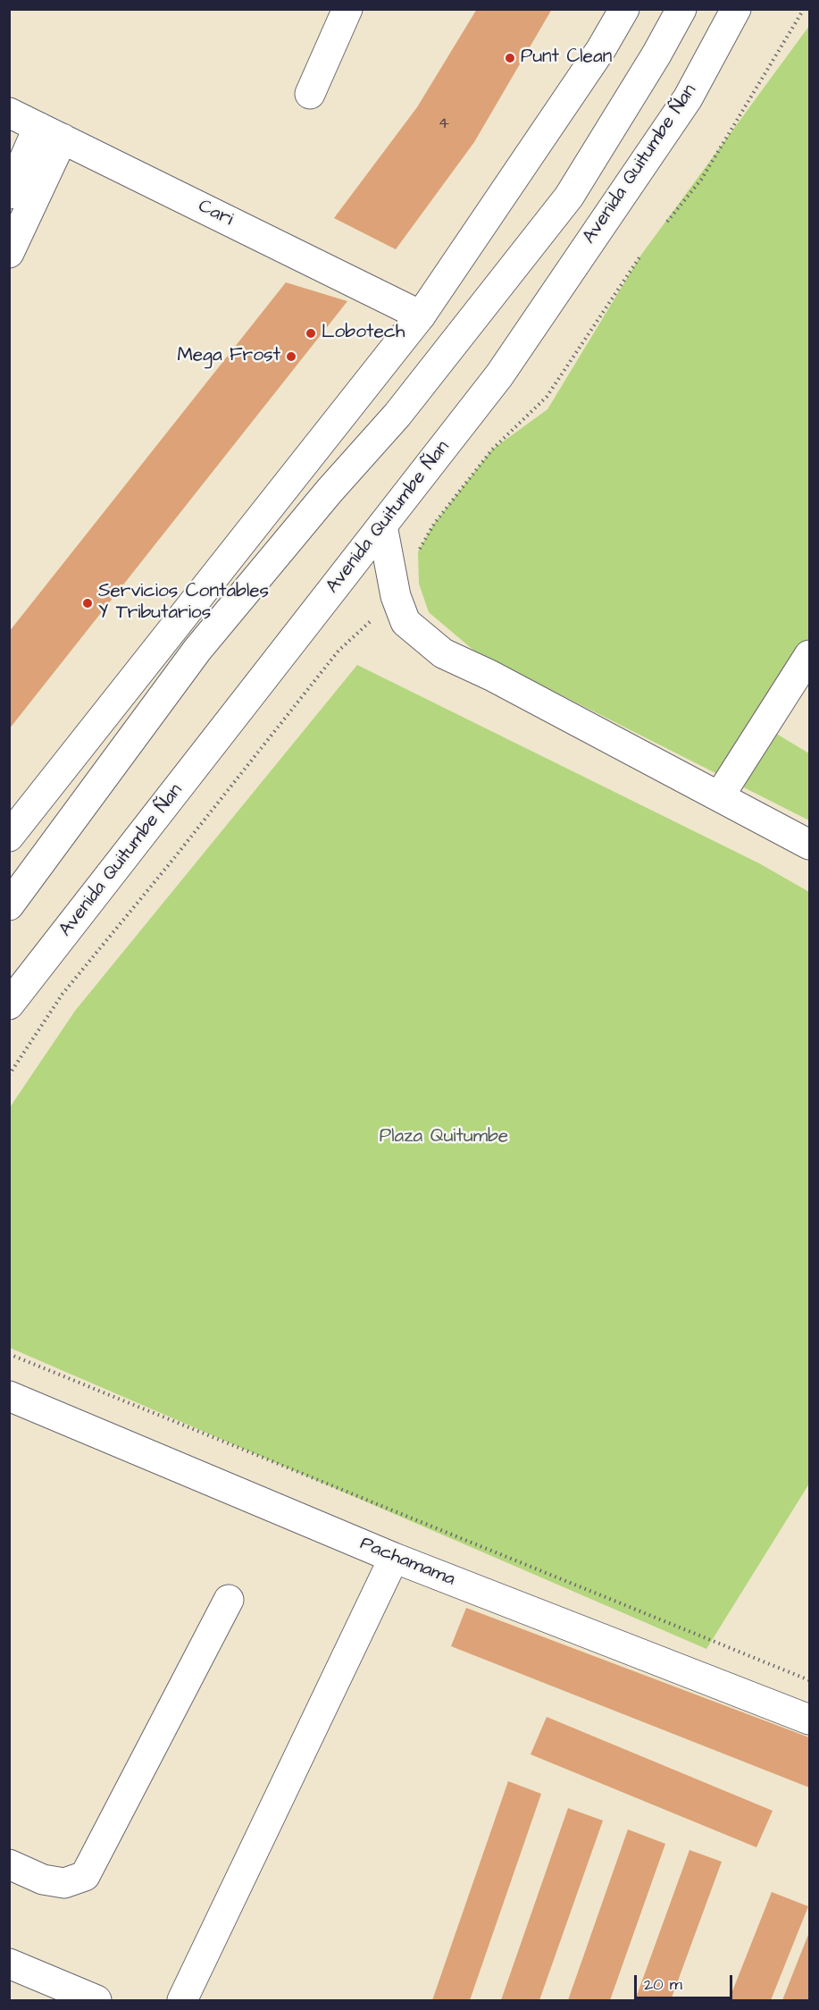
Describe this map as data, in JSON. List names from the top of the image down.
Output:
{
  "streets": {
    "main road": ["Avenida Quitumbe Ñan", "Cari", "Pachamama"]
  },
  "parks": ["Plaza Quitumbe"],
  "places": [
    "Punt Clean",
    "Lobotech",
    "Mega Frost",
    "Servicios Contables Y Tributarios"
  ],
  "house_numbers": ["4"],
  "scale_bar": "20 m"
}
